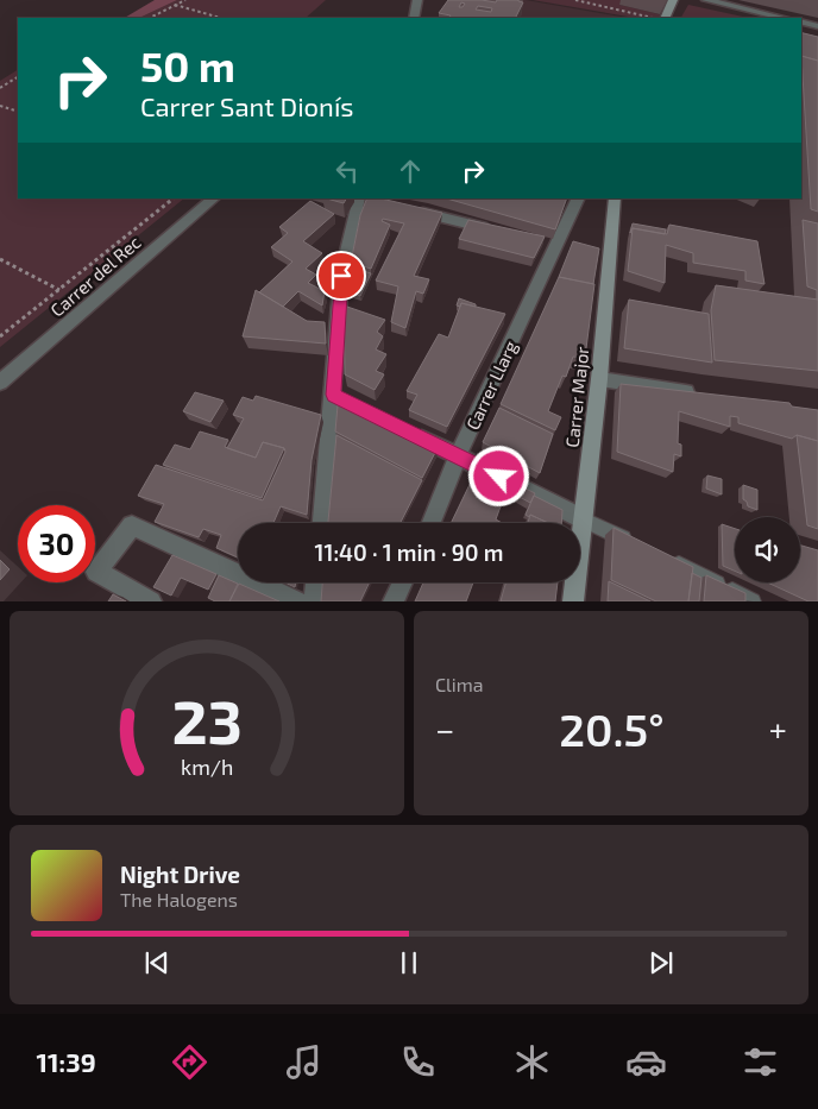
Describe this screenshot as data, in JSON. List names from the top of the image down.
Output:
{
  "streets": {
    "street": ["Carrer del Rec", "Carrer Llarg", "Carrer Major"]
  },
  "page": {
    "turn": ["50 m", "Carrer Sant Dionís"],
    "limit": "30",
    "trip": "11:40 · 1 min · 90 m",
    "tile": "Clima",
    "heat": ["−", "20.5°", "+"],
    "song": ["Night Drive", "The Halogens"],
    "tabs": "11:39",
    "gauge": ["23", "km/h"]
  }
}
